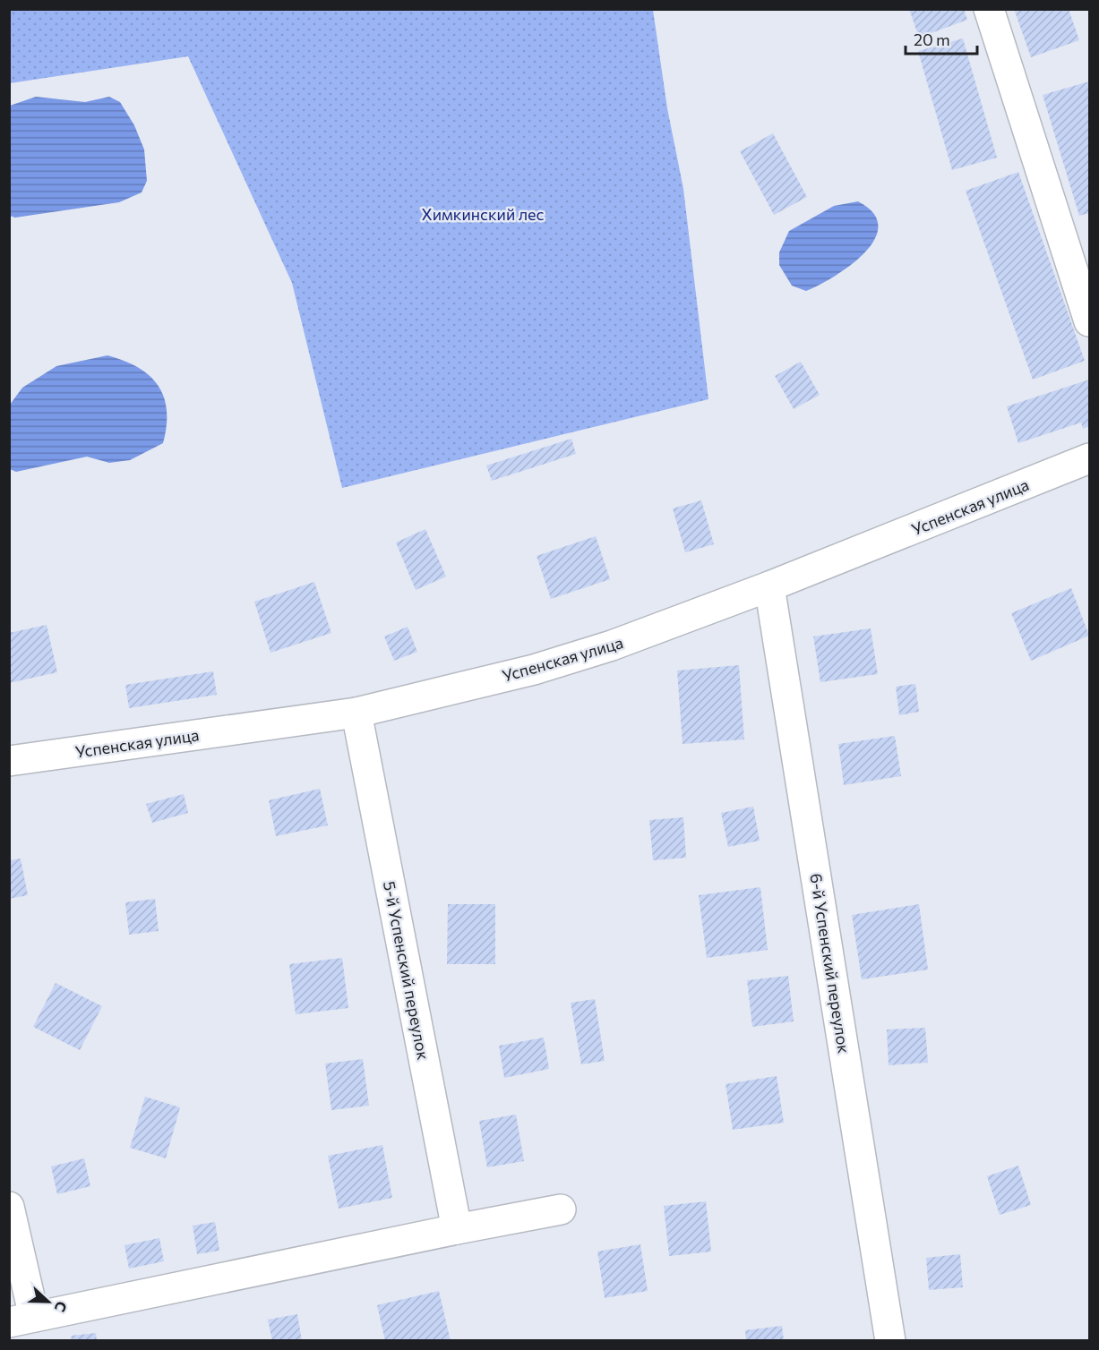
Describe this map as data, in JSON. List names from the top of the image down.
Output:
{
  "streets": {
    "street": ["Успенская улица", "6-й Успенский переулок", "5-й Успенский переулок"]
  },
  "crossings": [
    ["Успенская улица", "6-й Успенский переулок"],
    ["Успенская улица", "5-й Успенский переулок"]
  ],
  "parks": ["Химкинский лес"],
  "scale_bar": "20 m",
  "north": "right"
}
